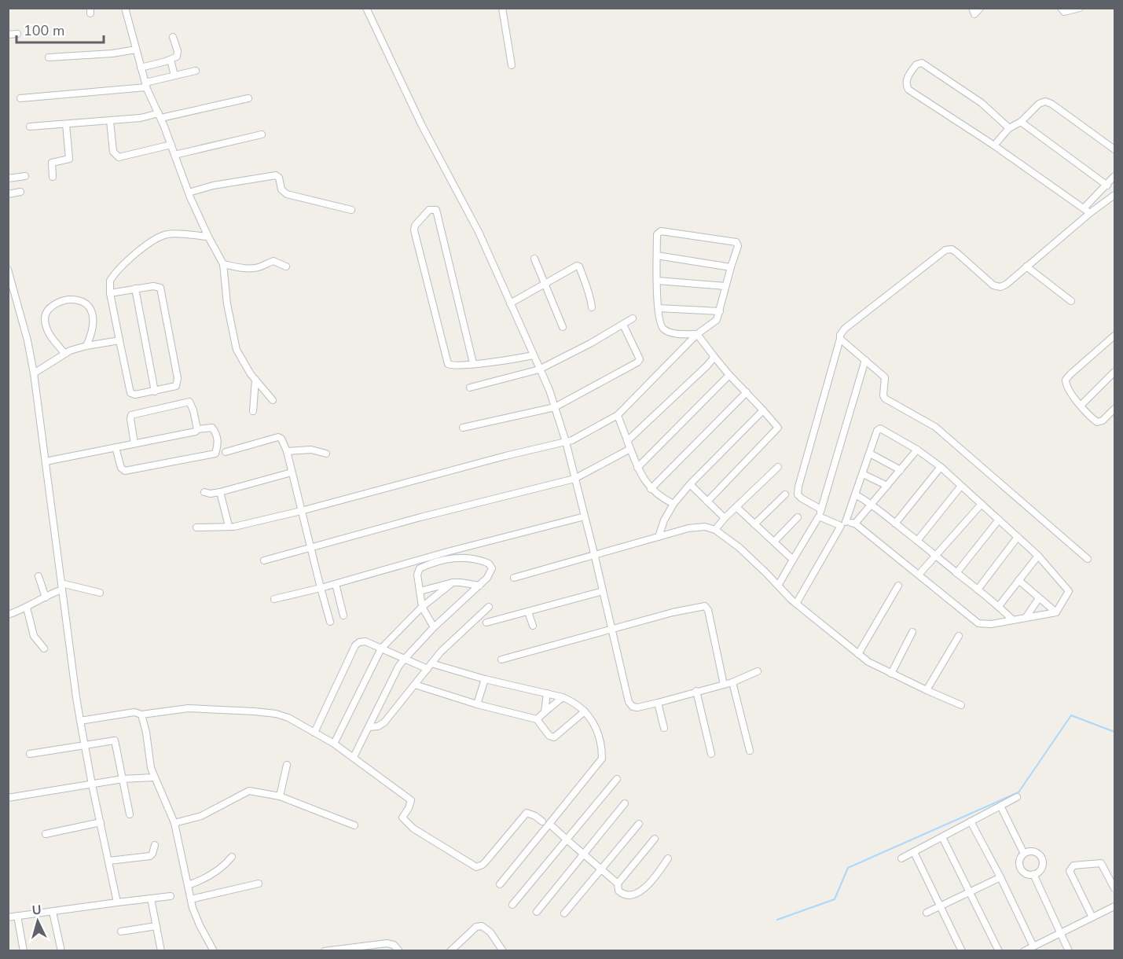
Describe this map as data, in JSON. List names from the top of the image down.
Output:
{
  "scale_bar": "100 m",
  "north": "top"
}
